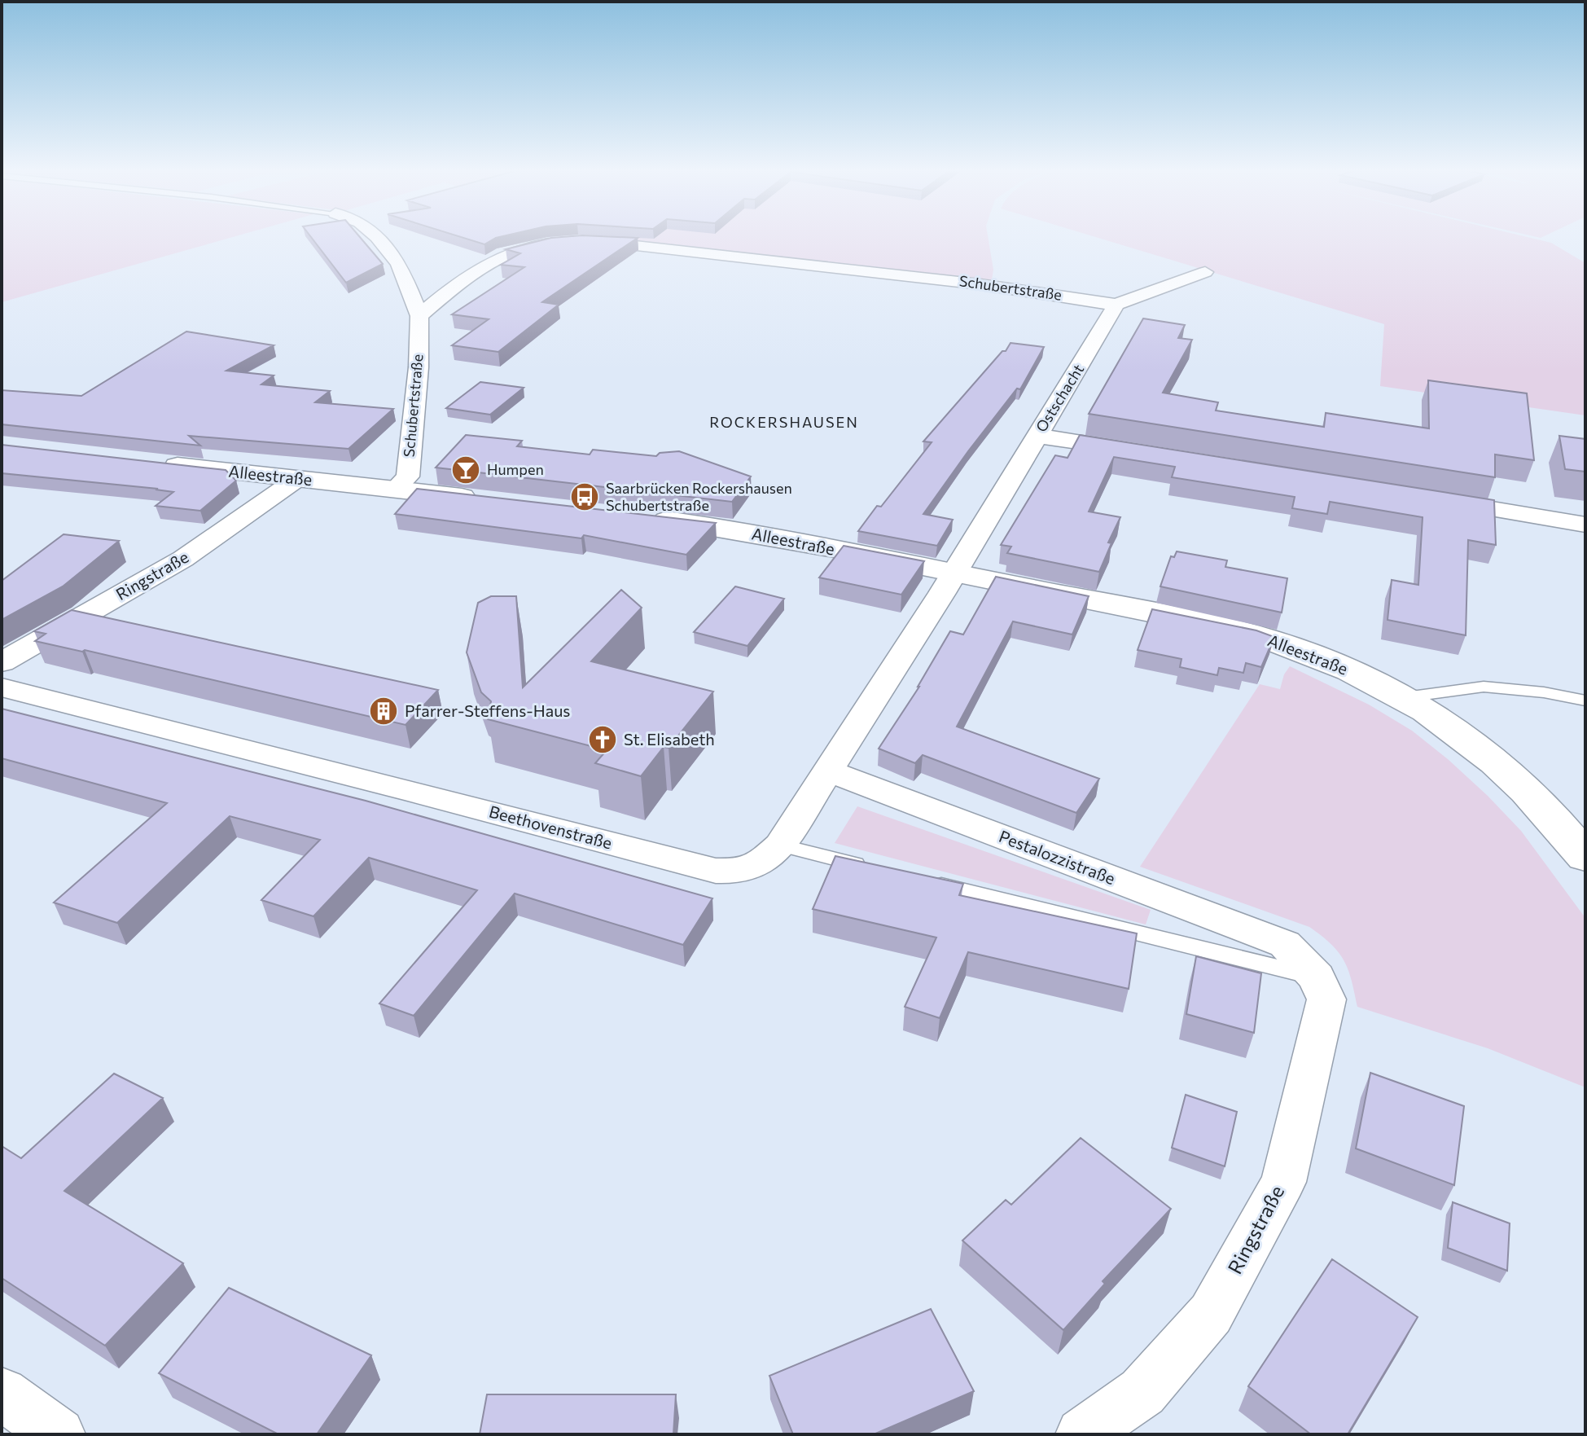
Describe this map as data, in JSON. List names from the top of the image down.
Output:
{
  "streets": {
    "street": [
      "Schubertstraße",
      "Ostschacht",
      "Alleestraße",
      "Ringstraße",
      "Beethovenstraße",
      "Pestalozzistraße"
    ]
  },
  "crossings": [
    ["Schubertstraße", "Ostschacht"],
    ["Schubertstraße", "Alleestraße"],
    ["Ostschacht", "Alleestraße"],
    ["Ostschacht", "Beethovenstraße"],
    ["Alleestraße", "Ringstraße"],
    ["Alleestraße", "Beethovenstraße"],
    ["Ringstraße", "Pestalozzistraße"],
    ["Beethovenstraße", "Pestalozzistraße"]
  ],
  "districts": ["ROCKERSHAUSEN"],
  "places": {
    "bar": ["Humpen"],
    "bus stop": ["Saarbrücken Rockershausen Schubertstraße"],
    "building": ["Pfarrer-Steffens-Haus"],
    "church": ["St. Elisabeth"]
  }
}
